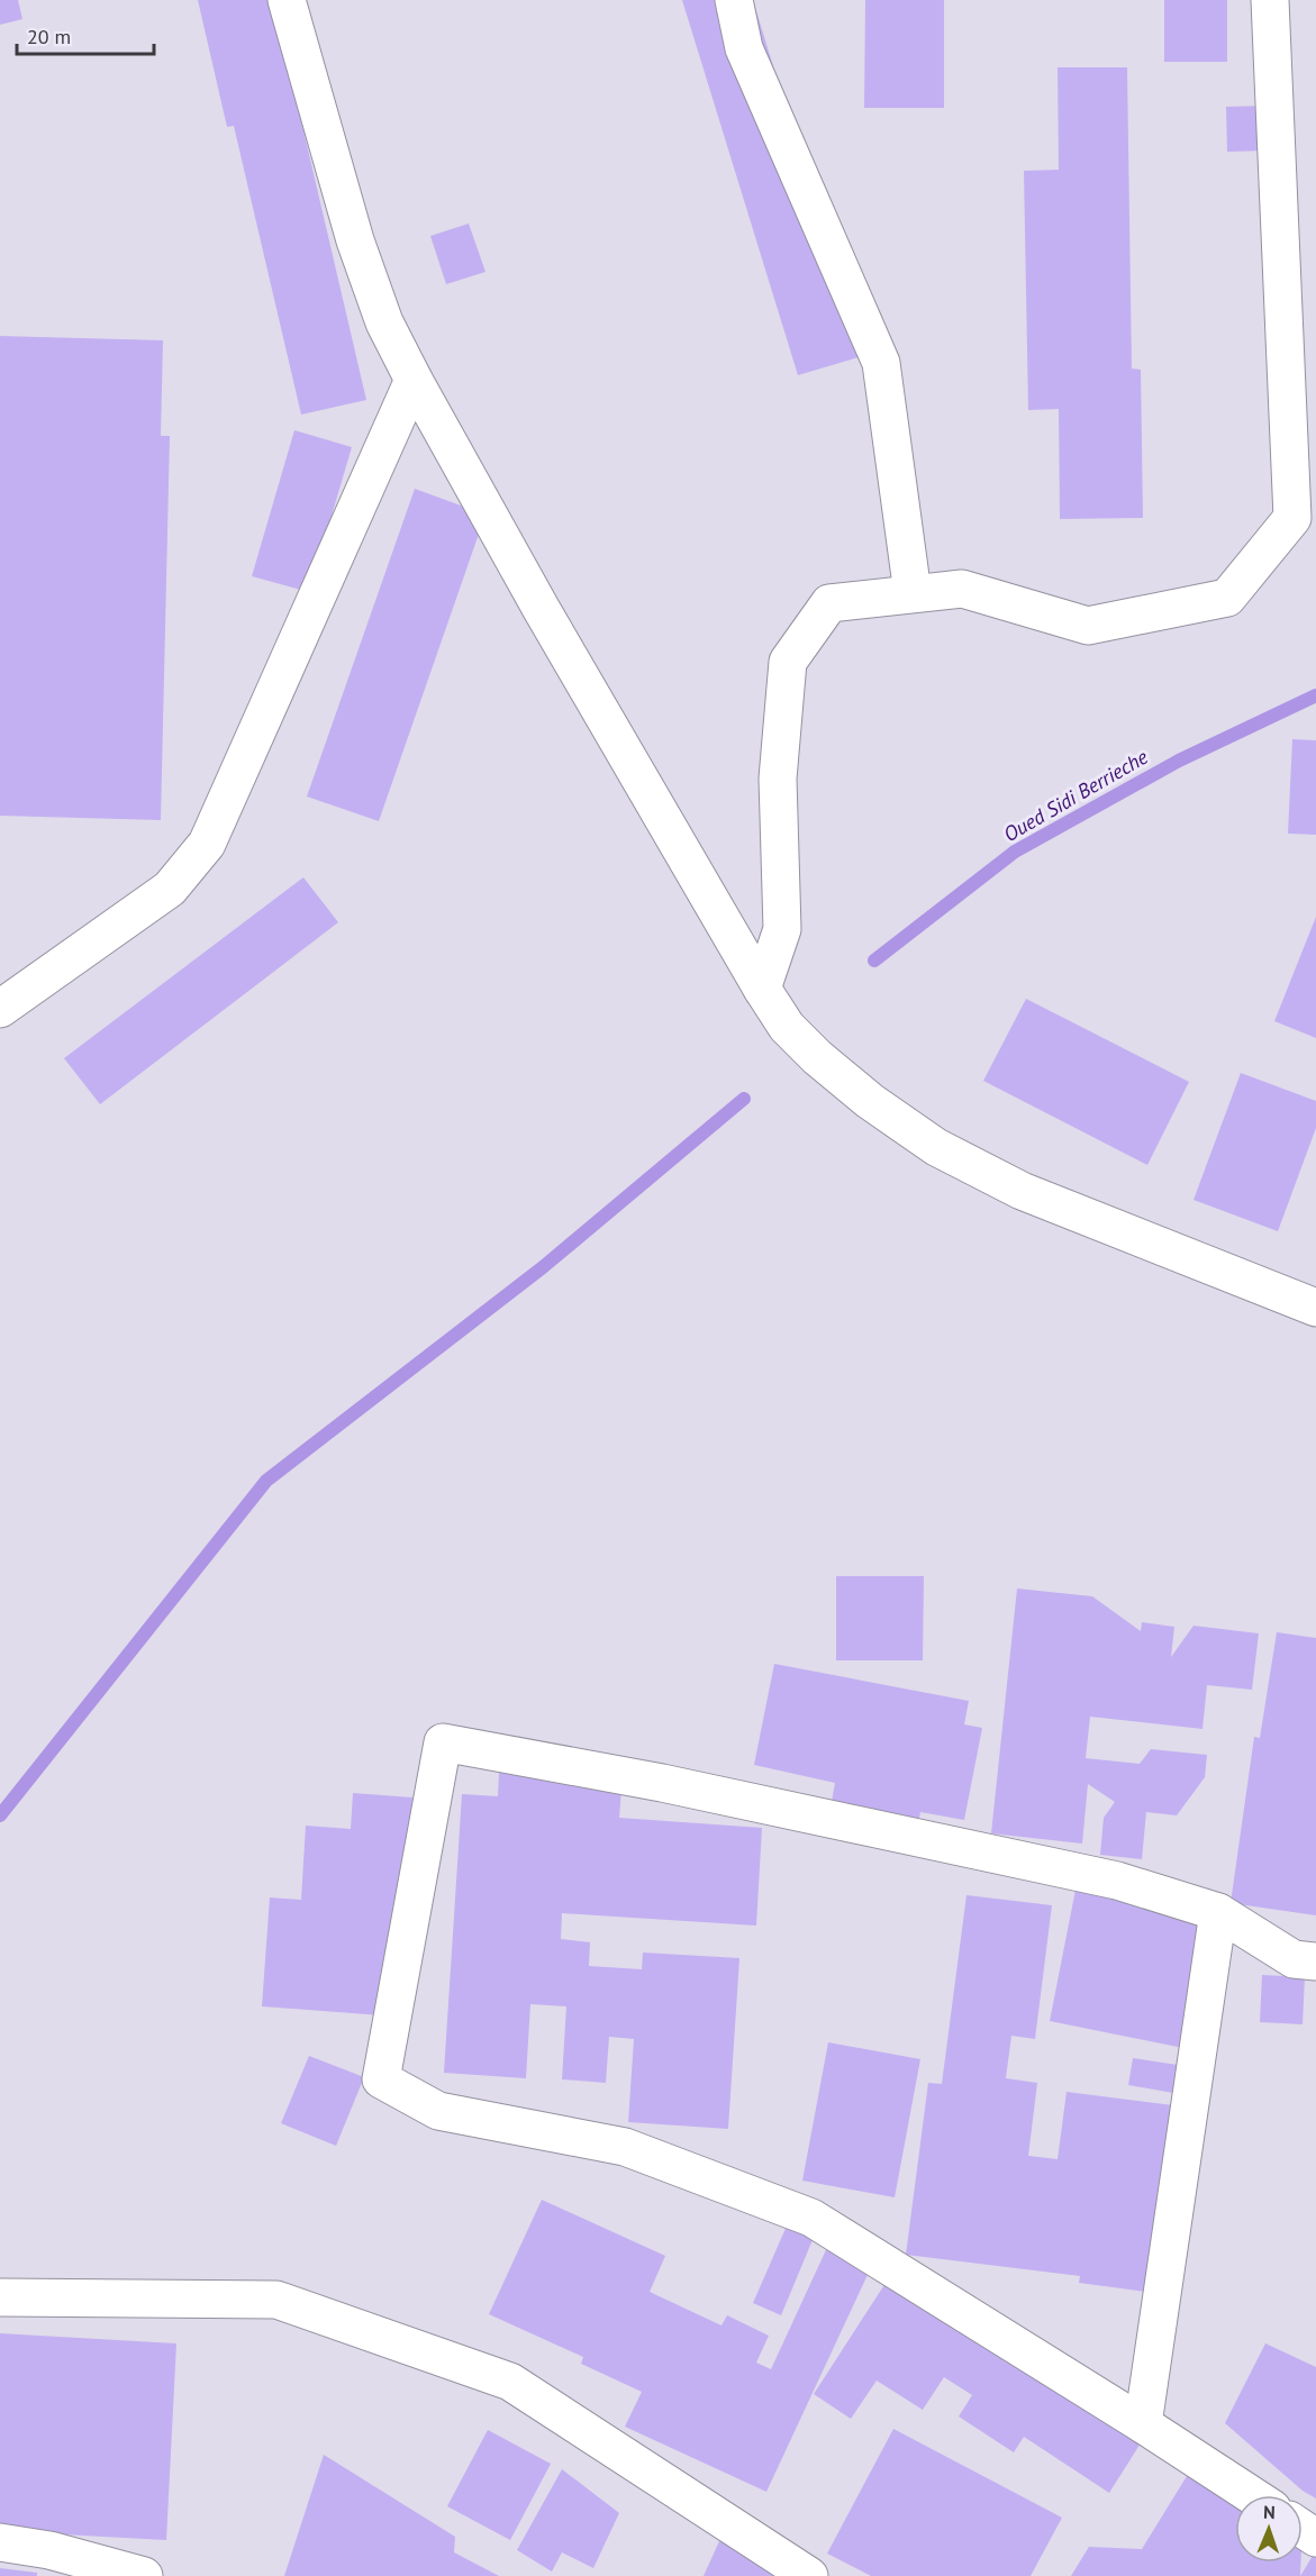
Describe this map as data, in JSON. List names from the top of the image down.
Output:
{
  "water": ["Oued Sidi Berrieche"],
  "scale_bar": "20 m",
  "north": "top"
}
